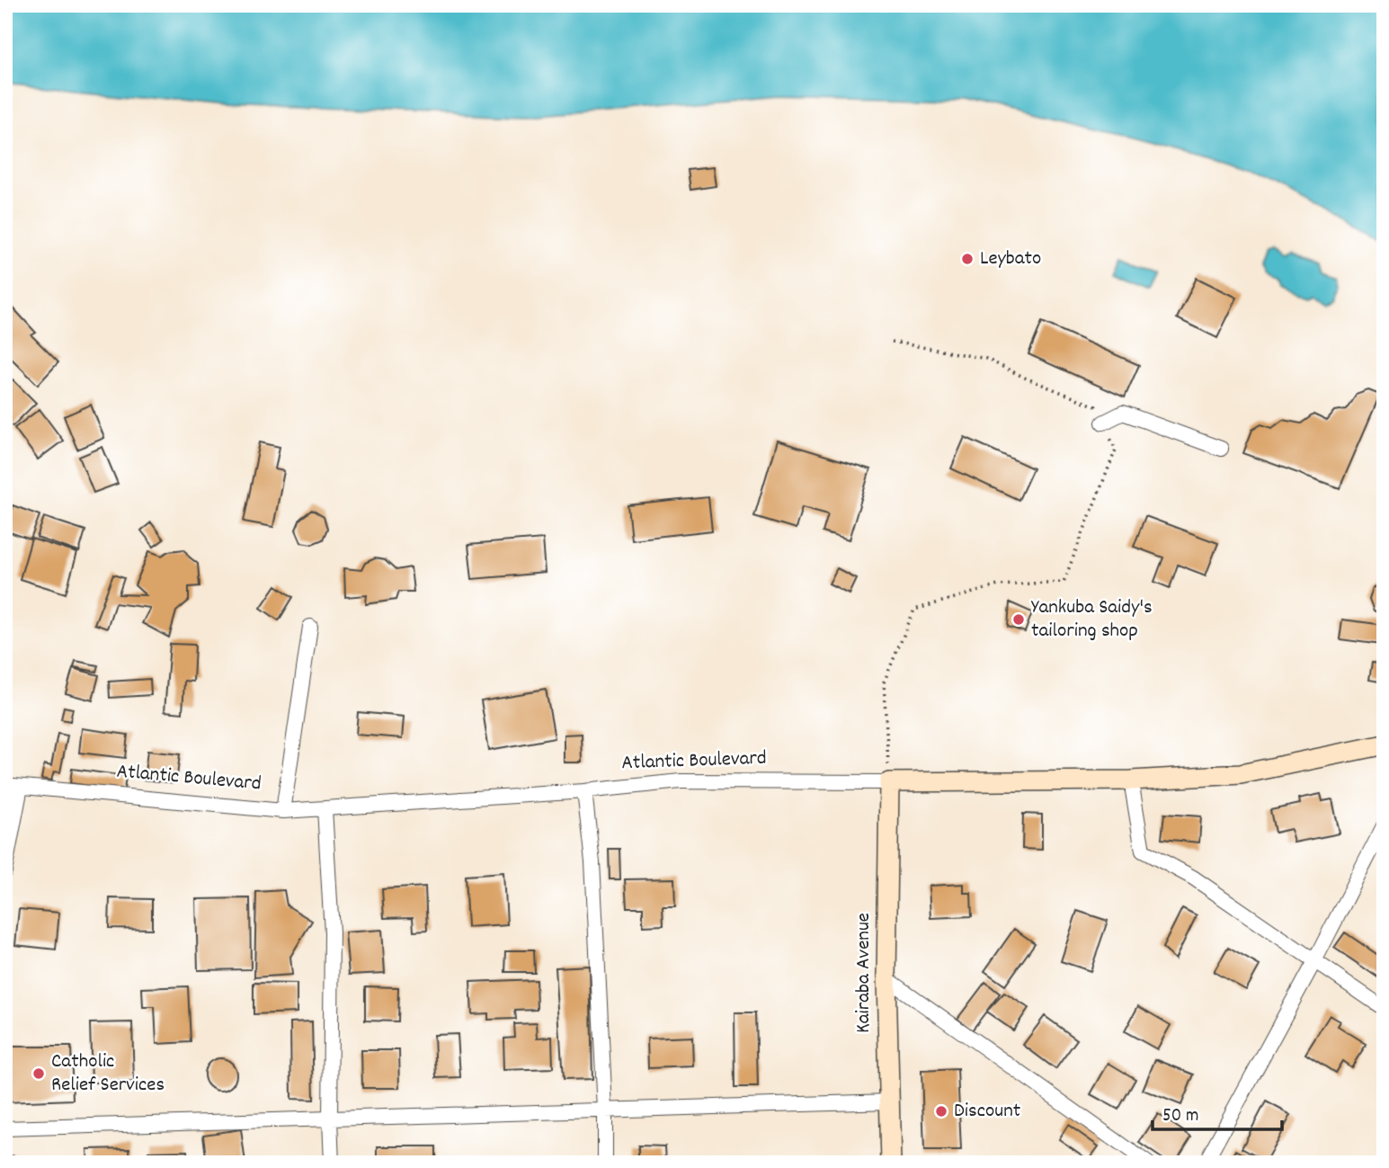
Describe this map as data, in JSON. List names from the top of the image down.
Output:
{
  "streets": {
    "street": ["Atlantic Boulevard", "Kairaba Avenue"]
  },
  "crossings": [
    ["Atlantic Boulevard", "Kairaba Avenue"]
  ],
  "places": [
    "Leybato",
    "Yankuba Saidy's tailoring shop",
    "Catholic Relief Services",
    "Discount"
  ],
  "scale_bar": "50 m"
}
